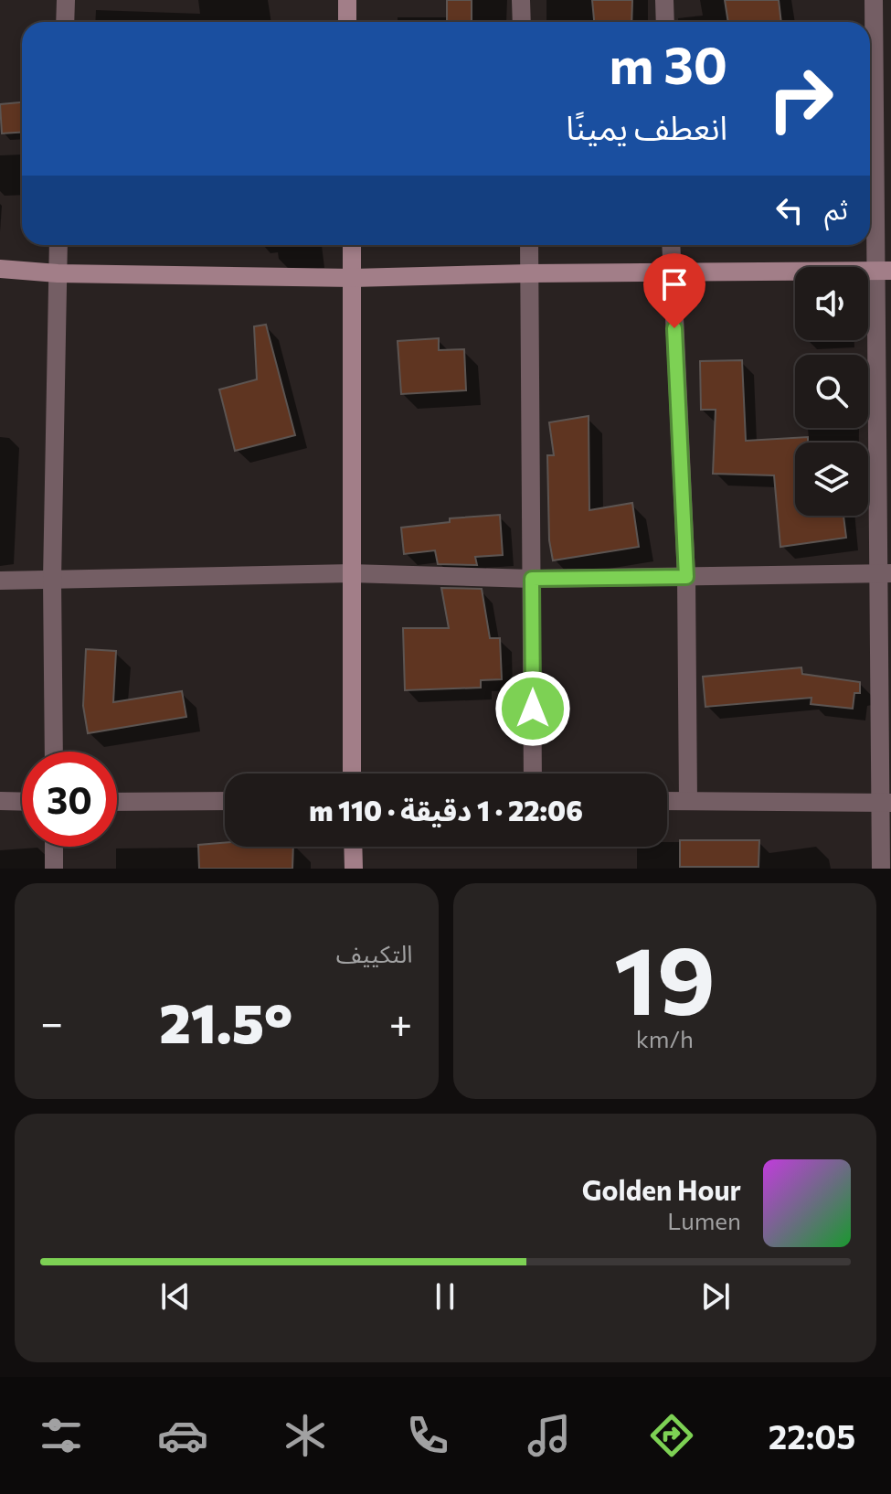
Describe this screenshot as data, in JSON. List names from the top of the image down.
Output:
{
  "page": {
    "turn": ["30 m", "انعطف يمينًا"],
    "then": "ثم",
    "limit": "30",
    "trip": "22:06 · 1 دقيقة · 110 m",
    "tile": [
      ["19", "km/h"],
      "التكييف"
    ],
    "heat": ["−", "21.5°", "+"],
    "song": ["Golden Hour", "Lumen"],
    "tabs": "22:05"
  }
}
